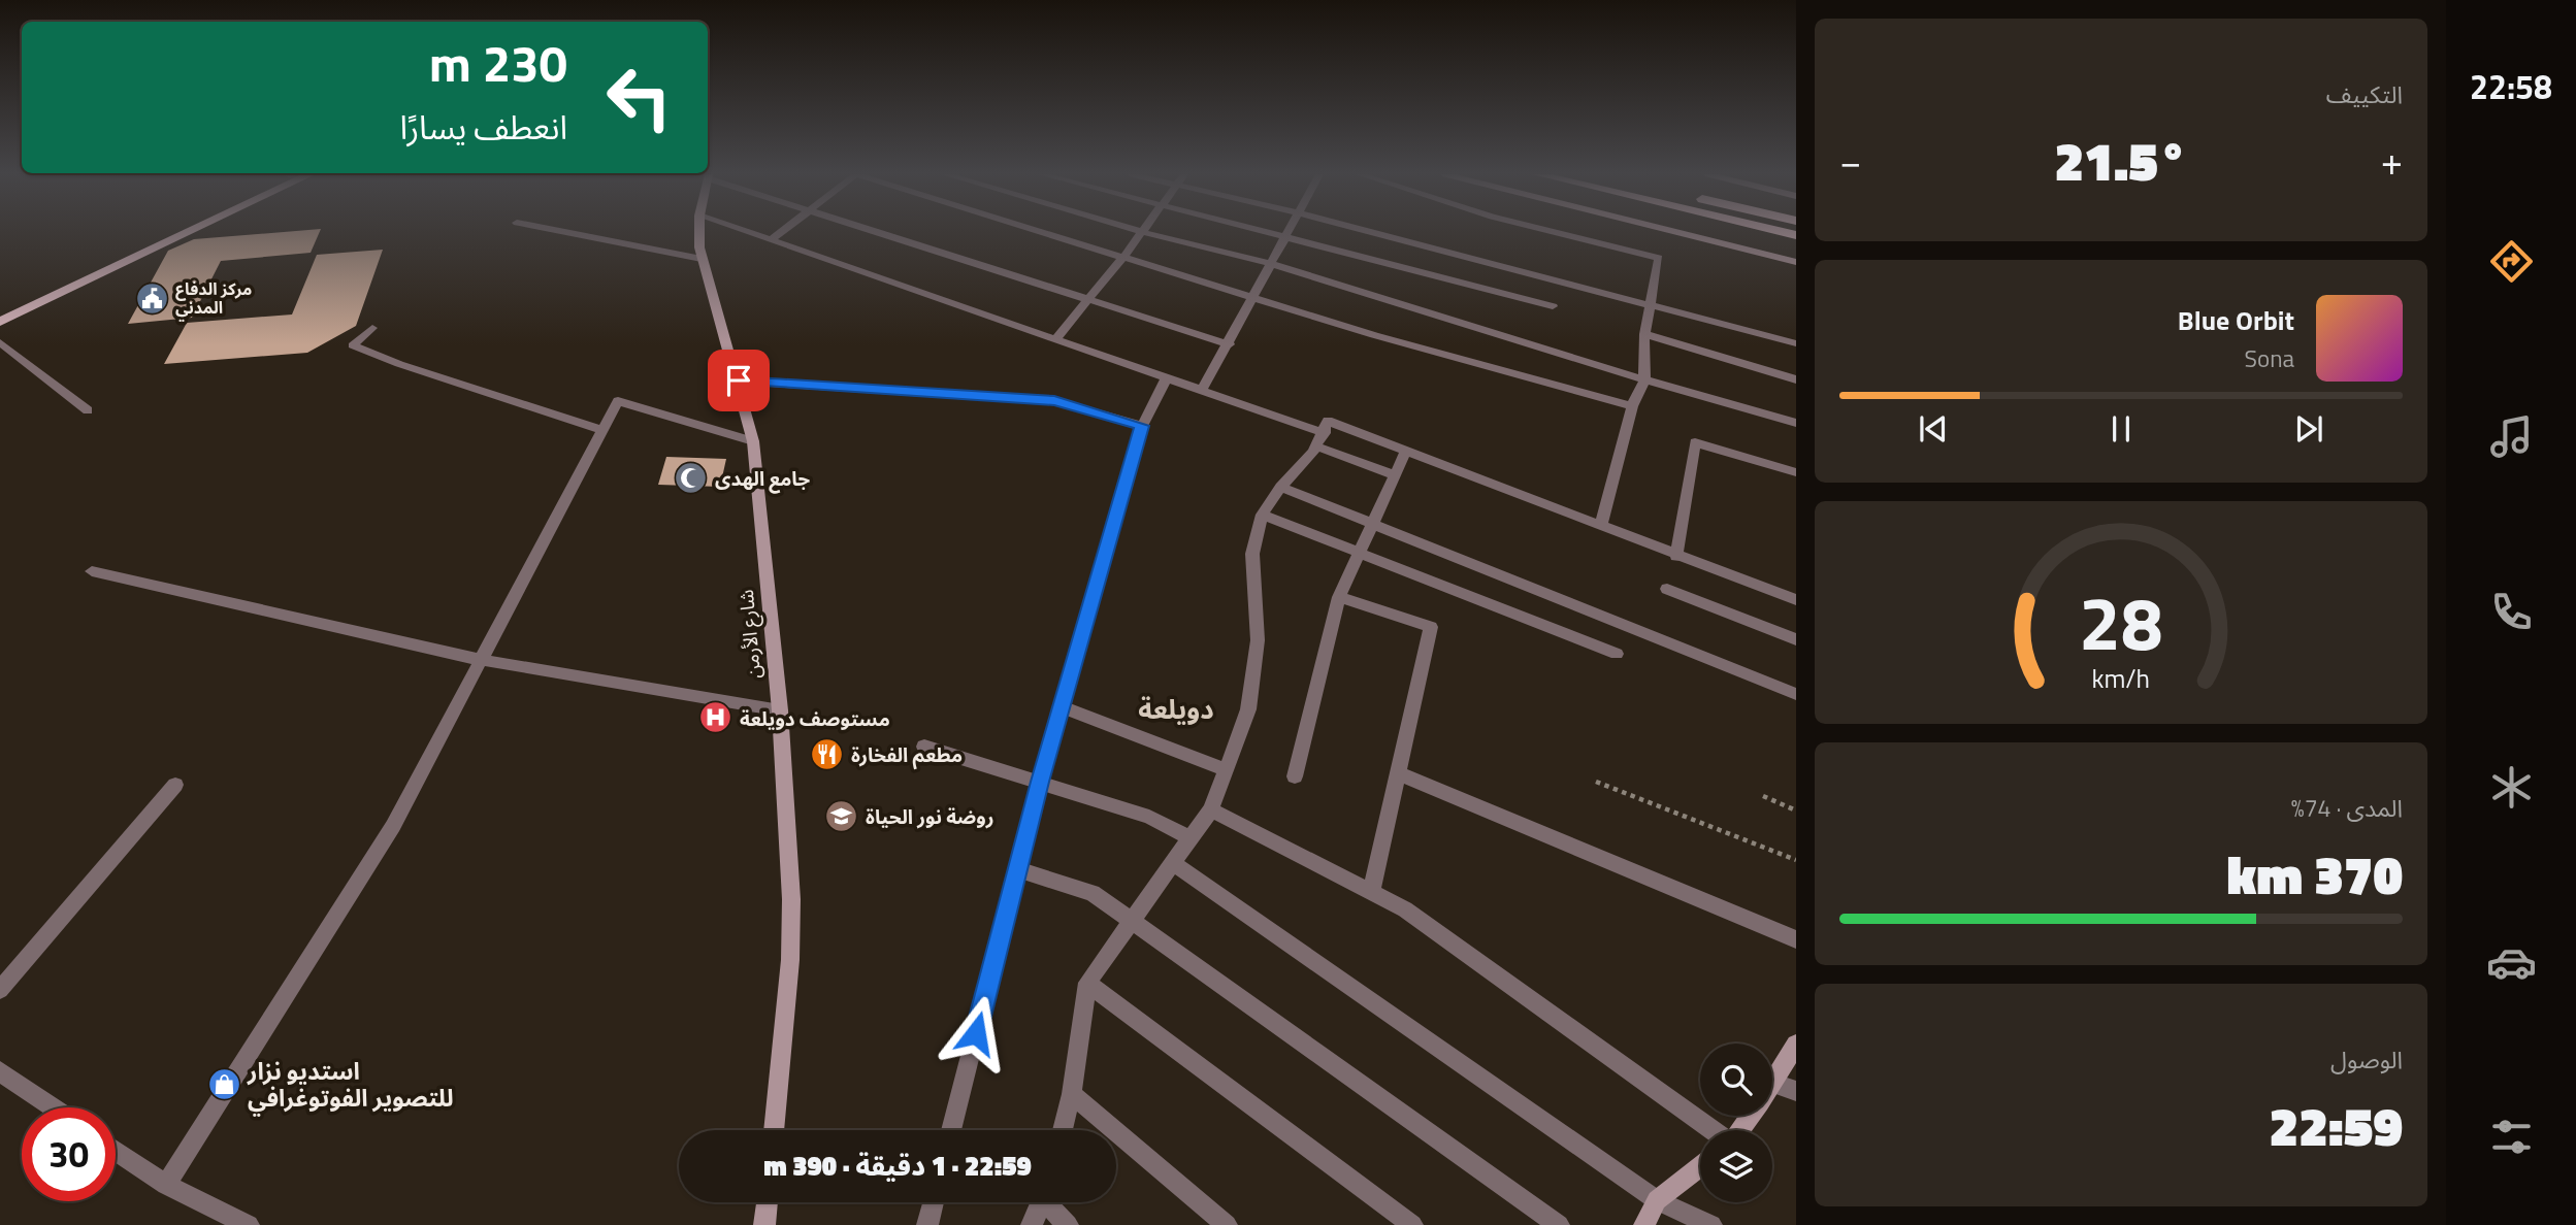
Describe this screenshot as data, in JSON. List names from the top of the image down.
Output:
{
  "streets": {
    "main road": ["شارع الأرمن"]
  },
  "districts": ["دويلعة"],
  "places": {
    "public building": ["مركز الدفاع المدني"],
    "mosque": ["جامع الهدى"],
    "hospital": ["مستوصف دويلعة"],
    "restaurant": ["مطعم الفخارة"],
    "school or university": ["روضة نور الحياة"],
    "shop": ["استديو نزار للتصوير الفوتوغرافي"]
  },
  "page": {
    "tabs": "22:58",
    "tile": [
      "التكييف",
      ["المدى · 74%", "370 km"],
      ["الوصول", "22:59"]
    ],
    "turn": ["230 m", "انعطف يسارًا"],
    "heat": ["−", "21.5°", "+"],
    "song": ["Blue Orbit", "Sona"],
    "limit": "30",
    "trip": "22:59 · 1 دقيقة · 390 m",
    "gauge": ["28", "km/h"]
  }
}
